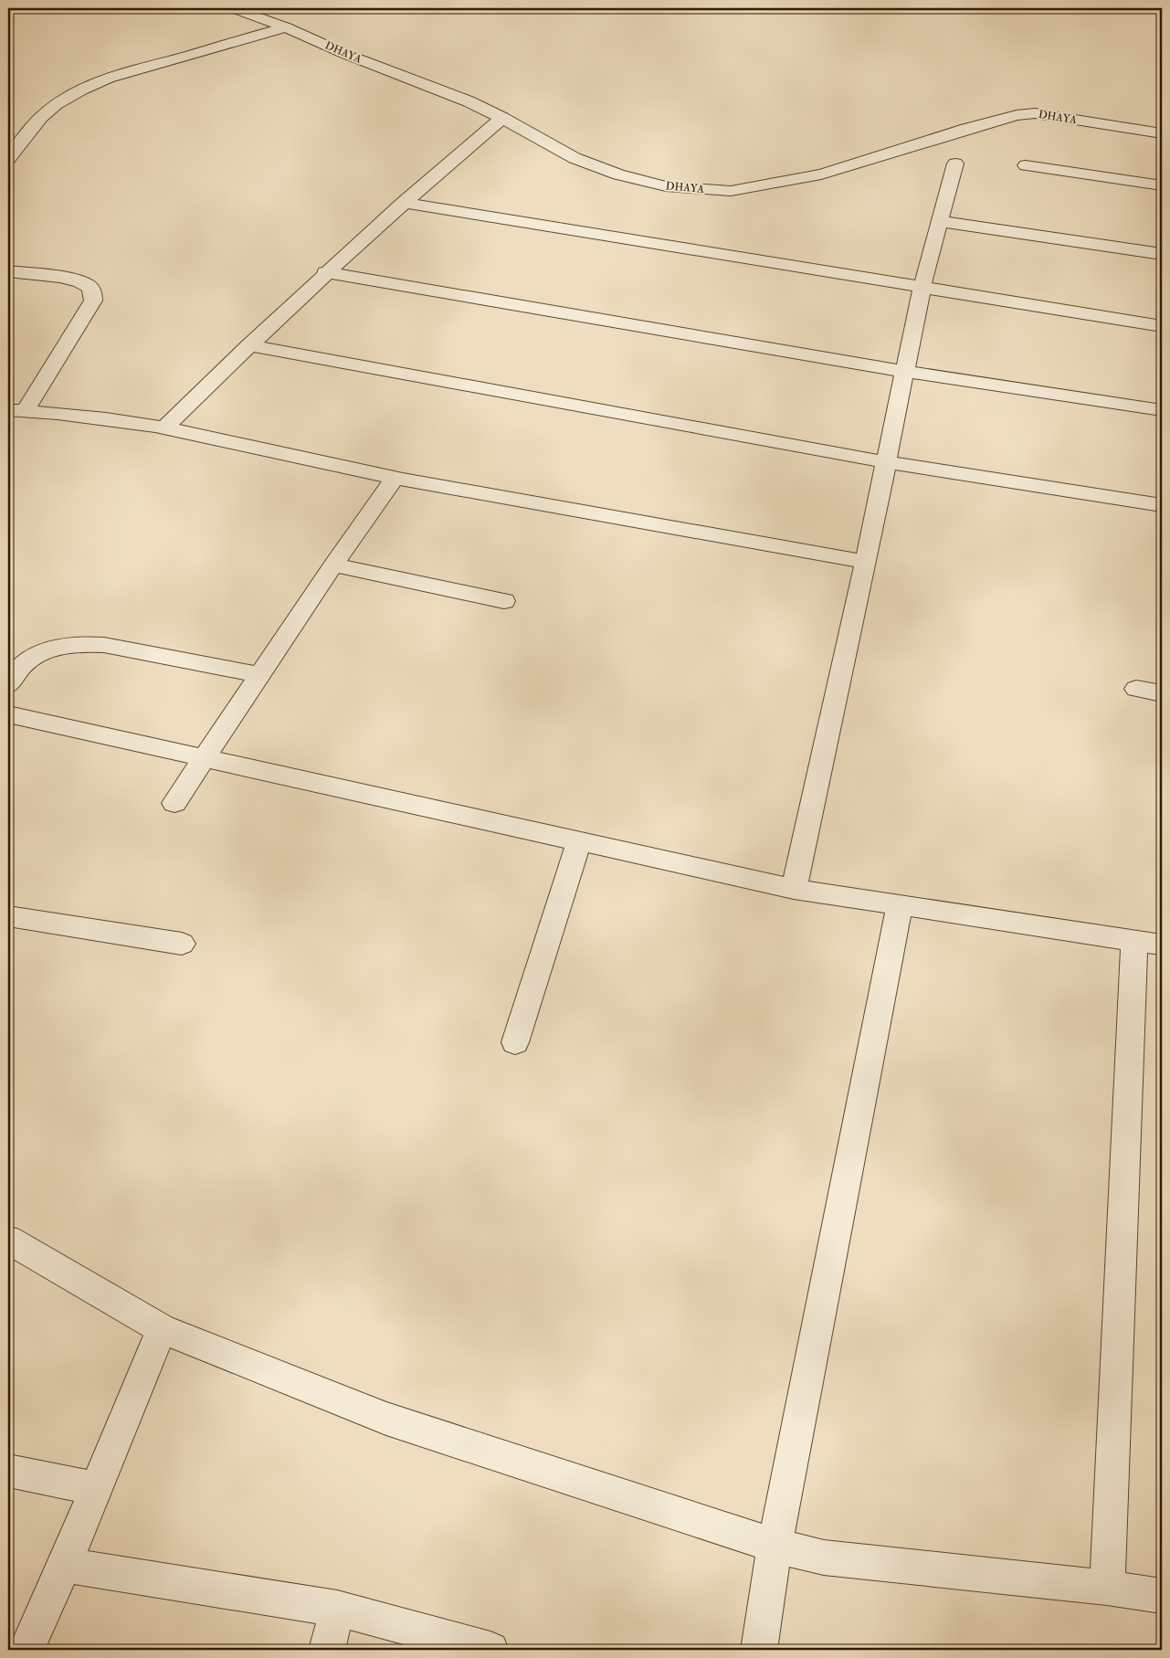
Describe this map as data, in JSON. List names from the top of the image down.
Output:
{
  "streets": {
    "street": ["DHAYA"]
  }
}
